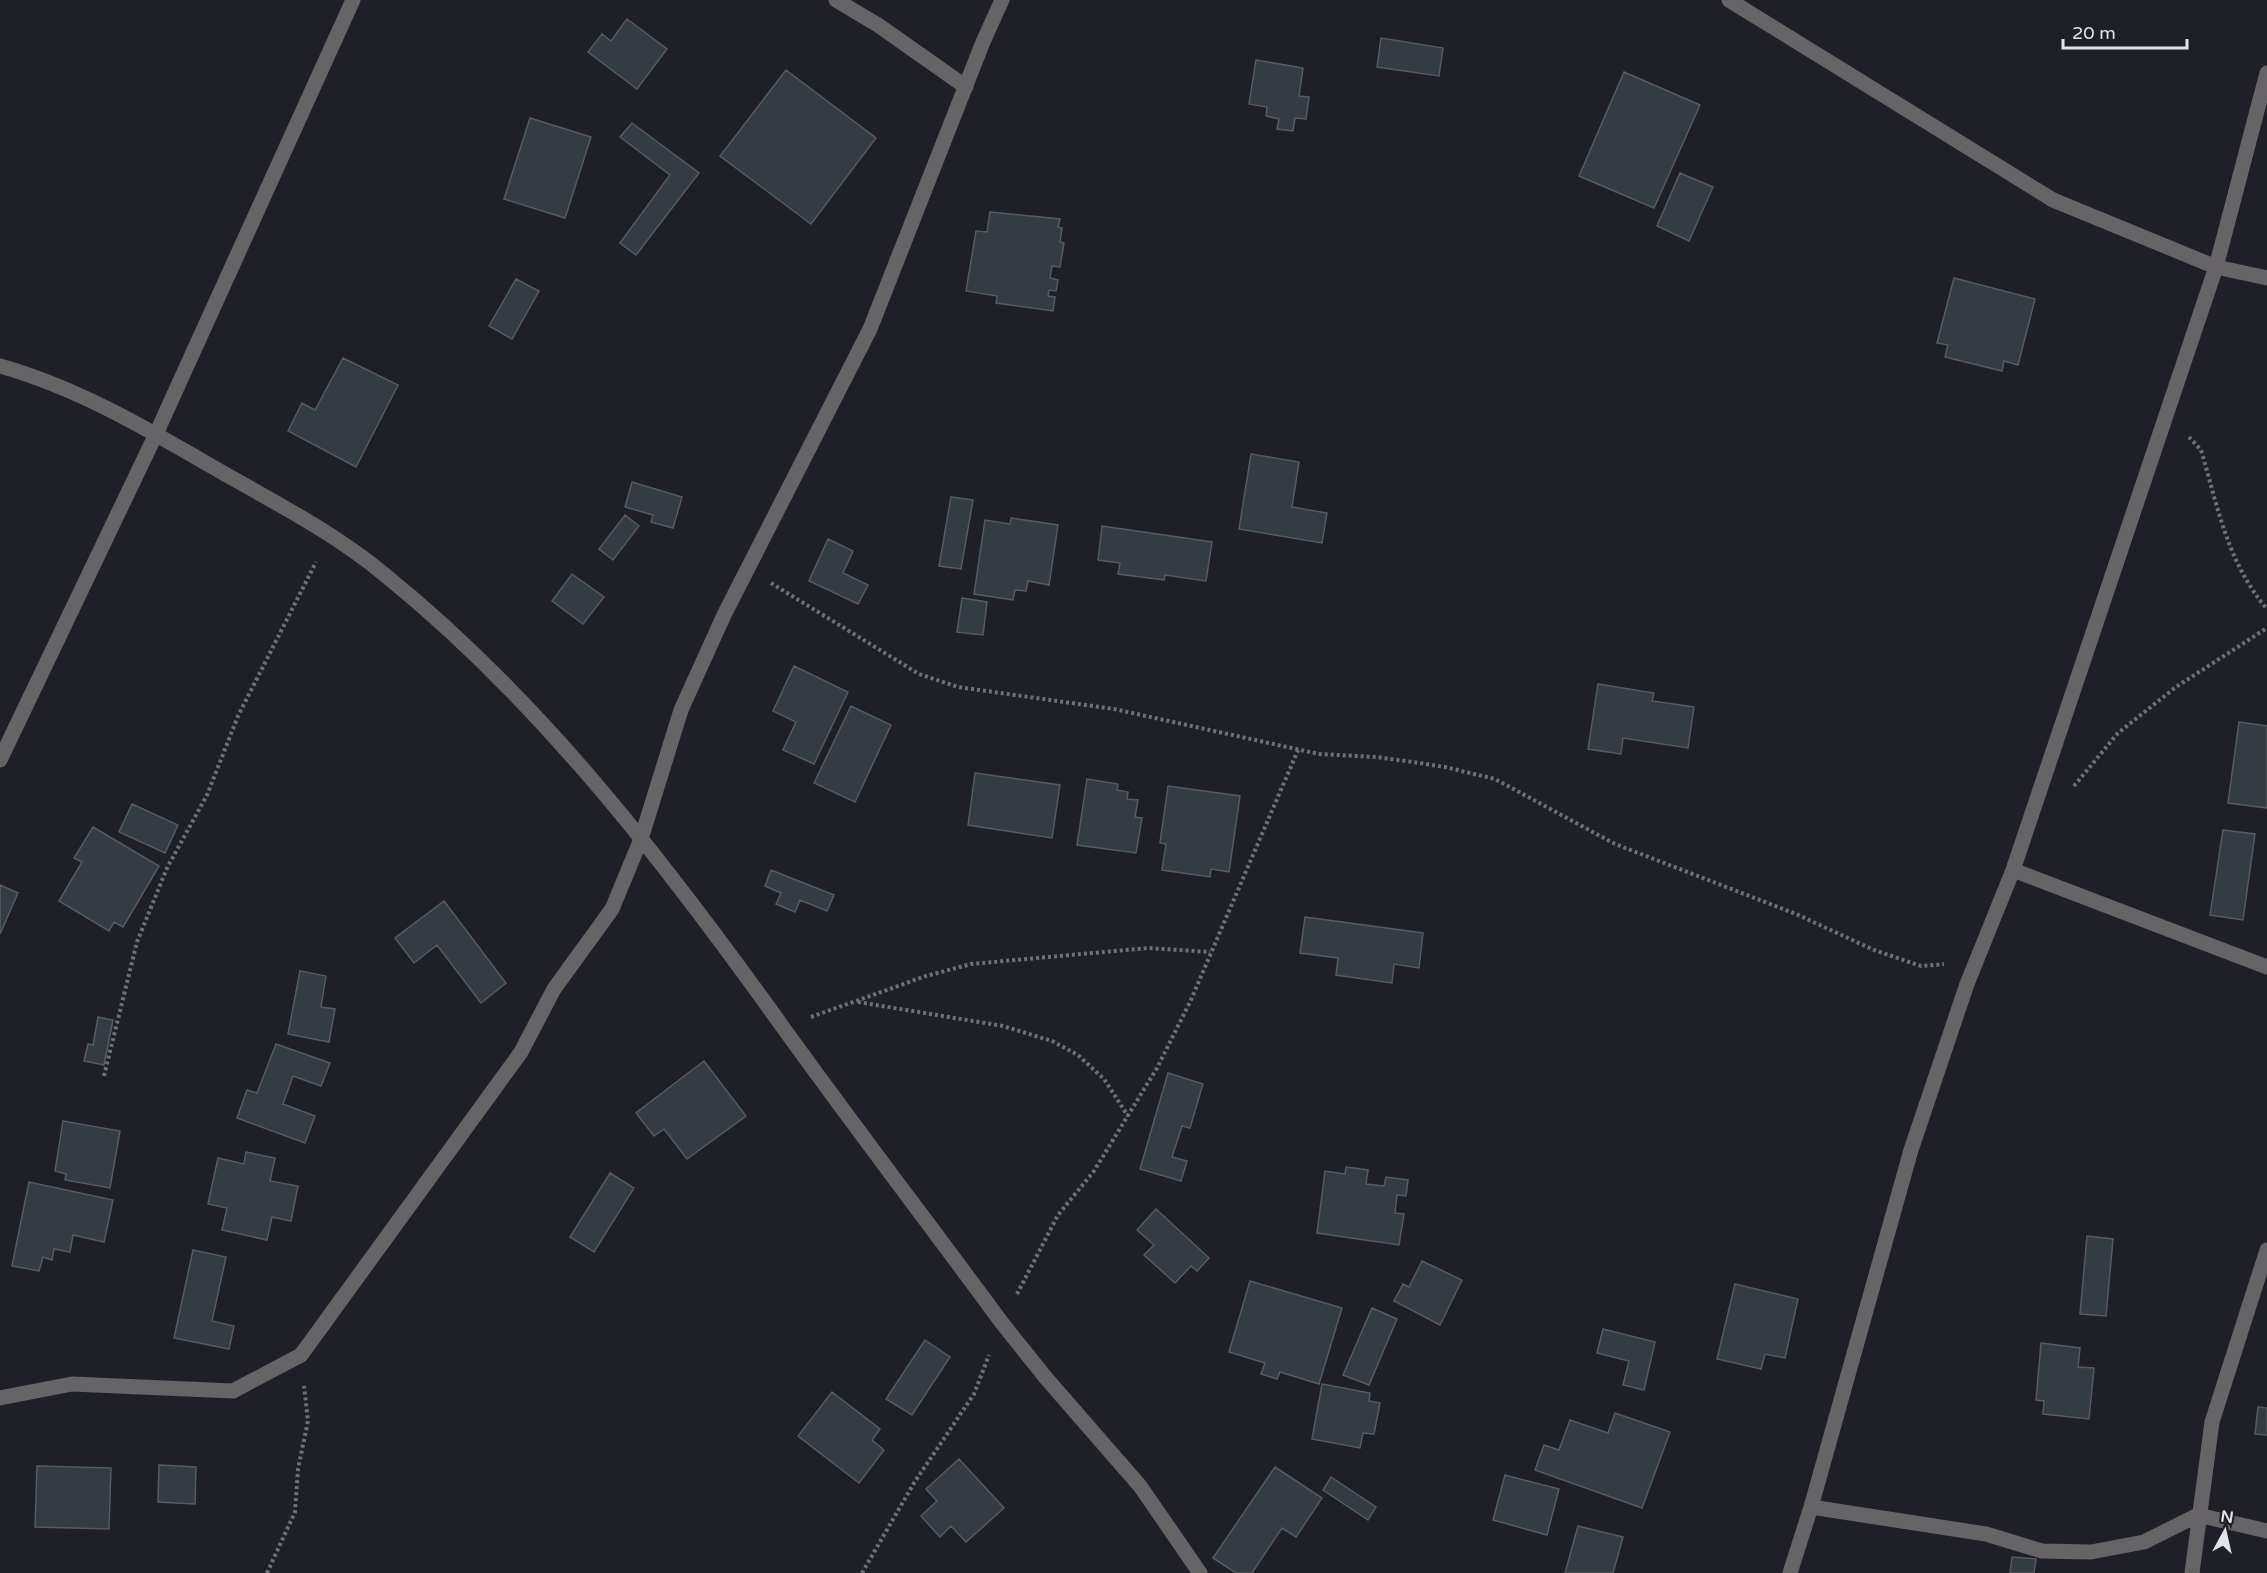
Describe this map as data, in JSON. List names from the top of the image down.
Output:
{
  "scale_bar": "20 m",
  "north": "top"
}
